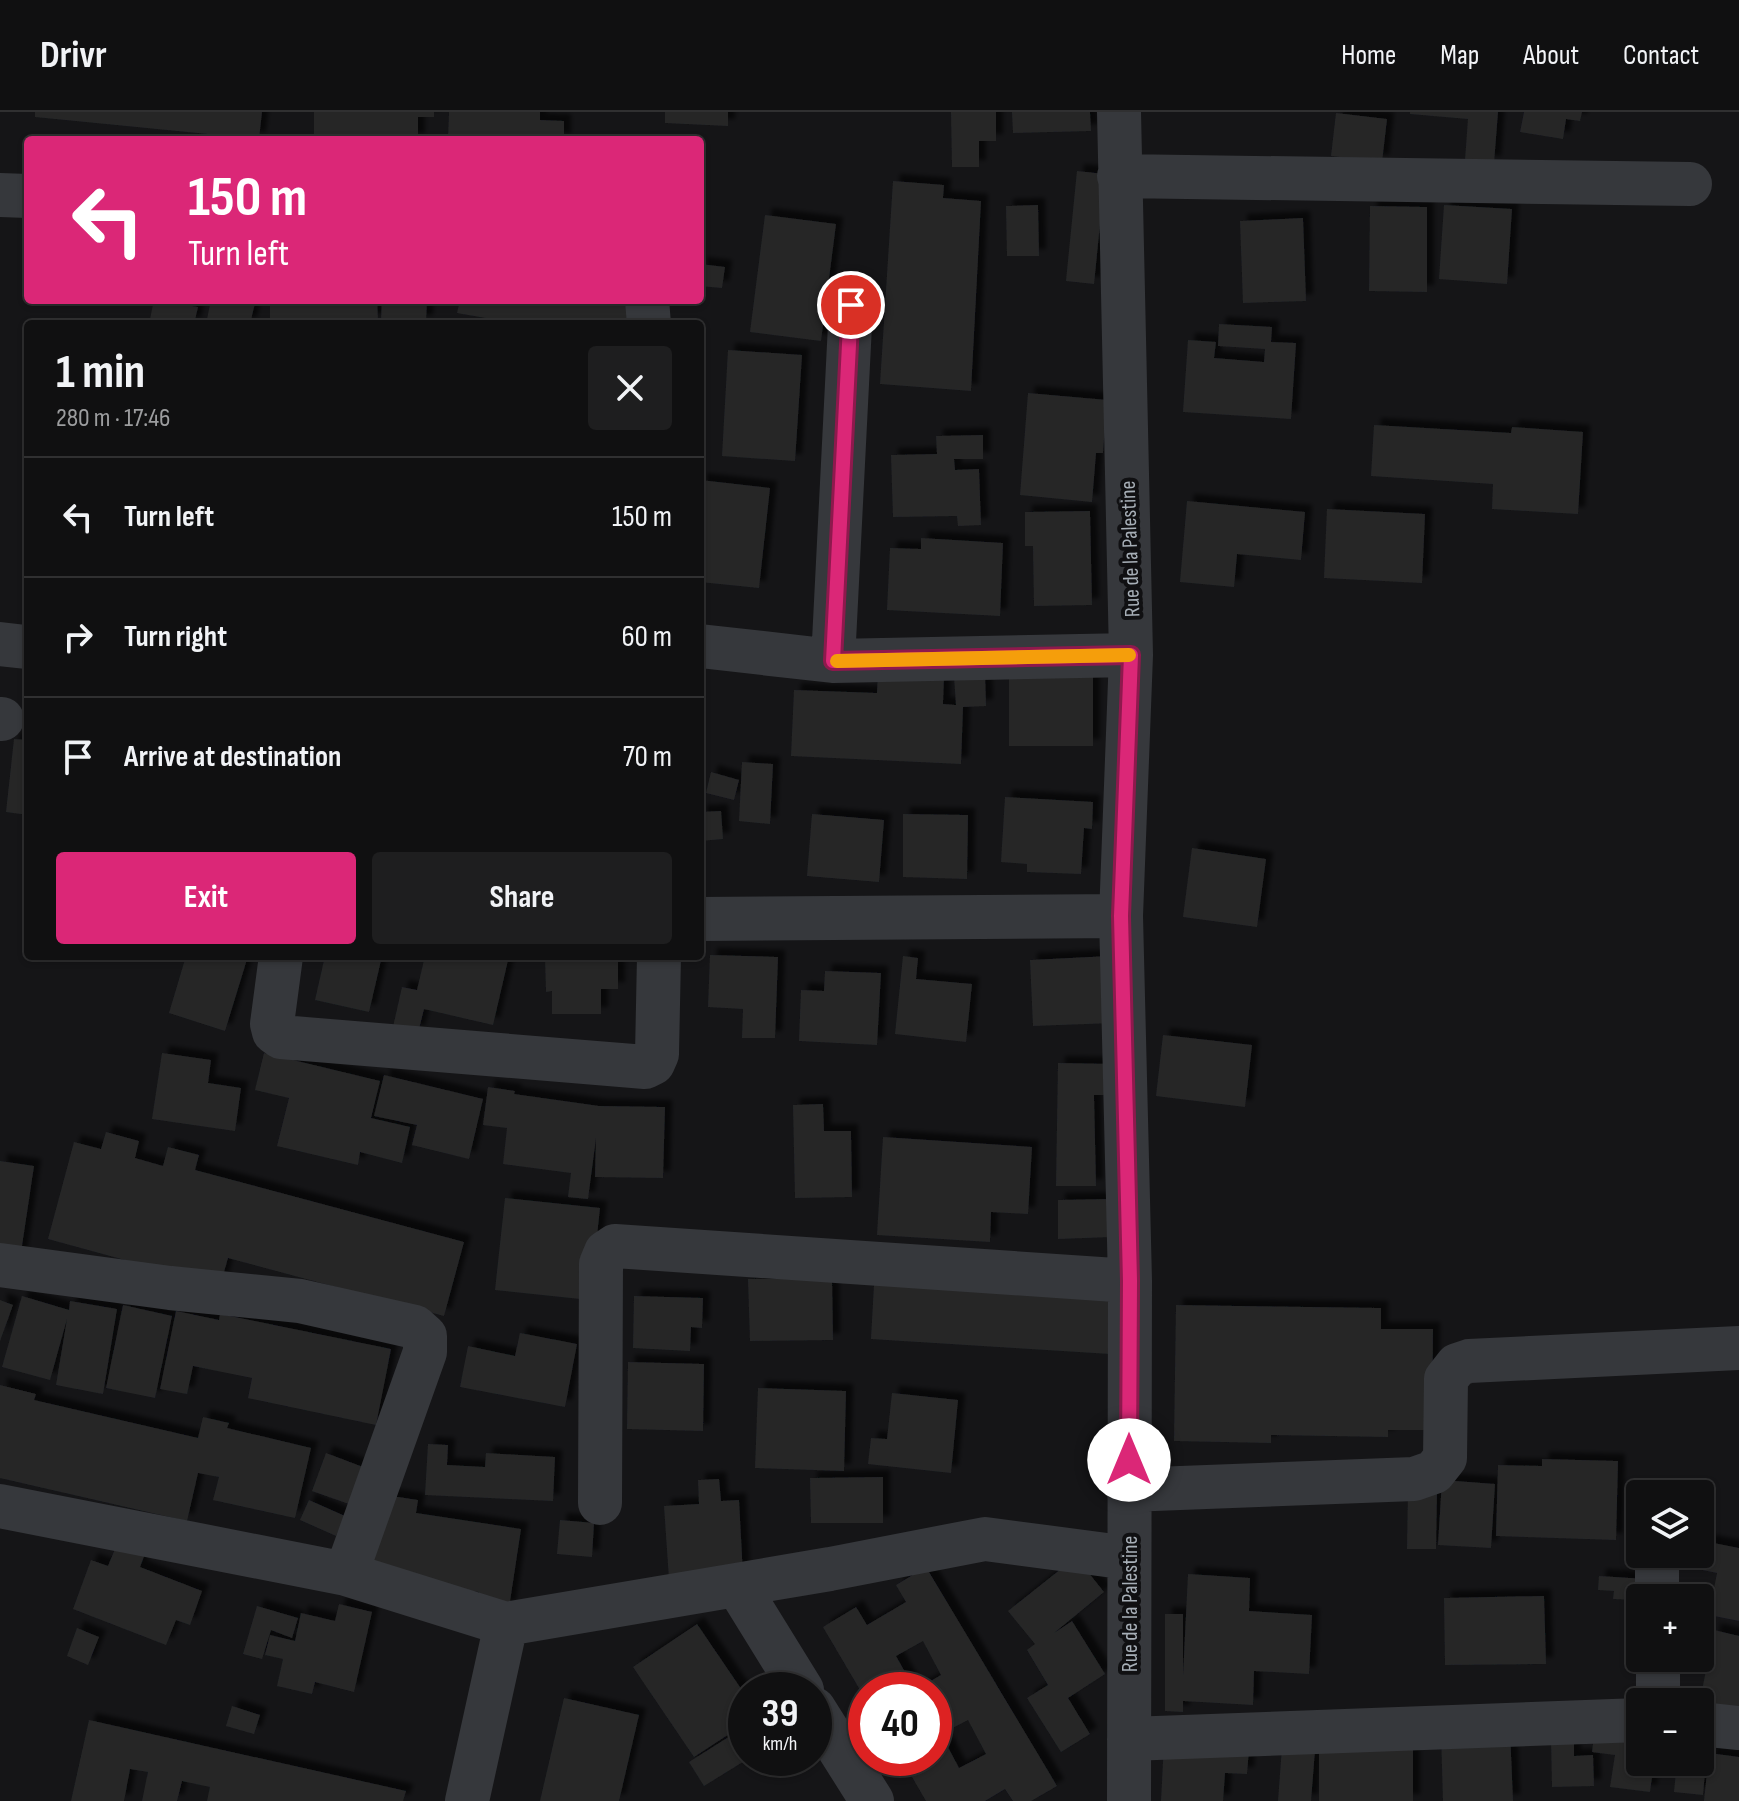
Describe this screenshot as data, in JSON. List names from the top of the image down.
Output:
{
  "streets": {
    "street": ["Rue de la Palestine"]
  },
  "page": {
    "header": "Drivr",
    "nav": [
      "Home",
      "Map",
      "About",
      "Contact"
    ],
    "turn": ["150 m", "Turn left"],
    "heading": ["1 min", "280 m · 17:46"],
    "list": [
      {
        "name": "Turn left",
        "value": "150 m"
      },
      {
        "name": "Turn right",
        "value": "60 m"
      },
      {
        "name": "Arrive at destination",
        "value": "70 m"
      }
    ],
    "buttons": ["Exit", "Share"],
    "map_buttons": ["+", "−"],
    "speed": "39 km/h",
    "limit": "40"
  }
}
